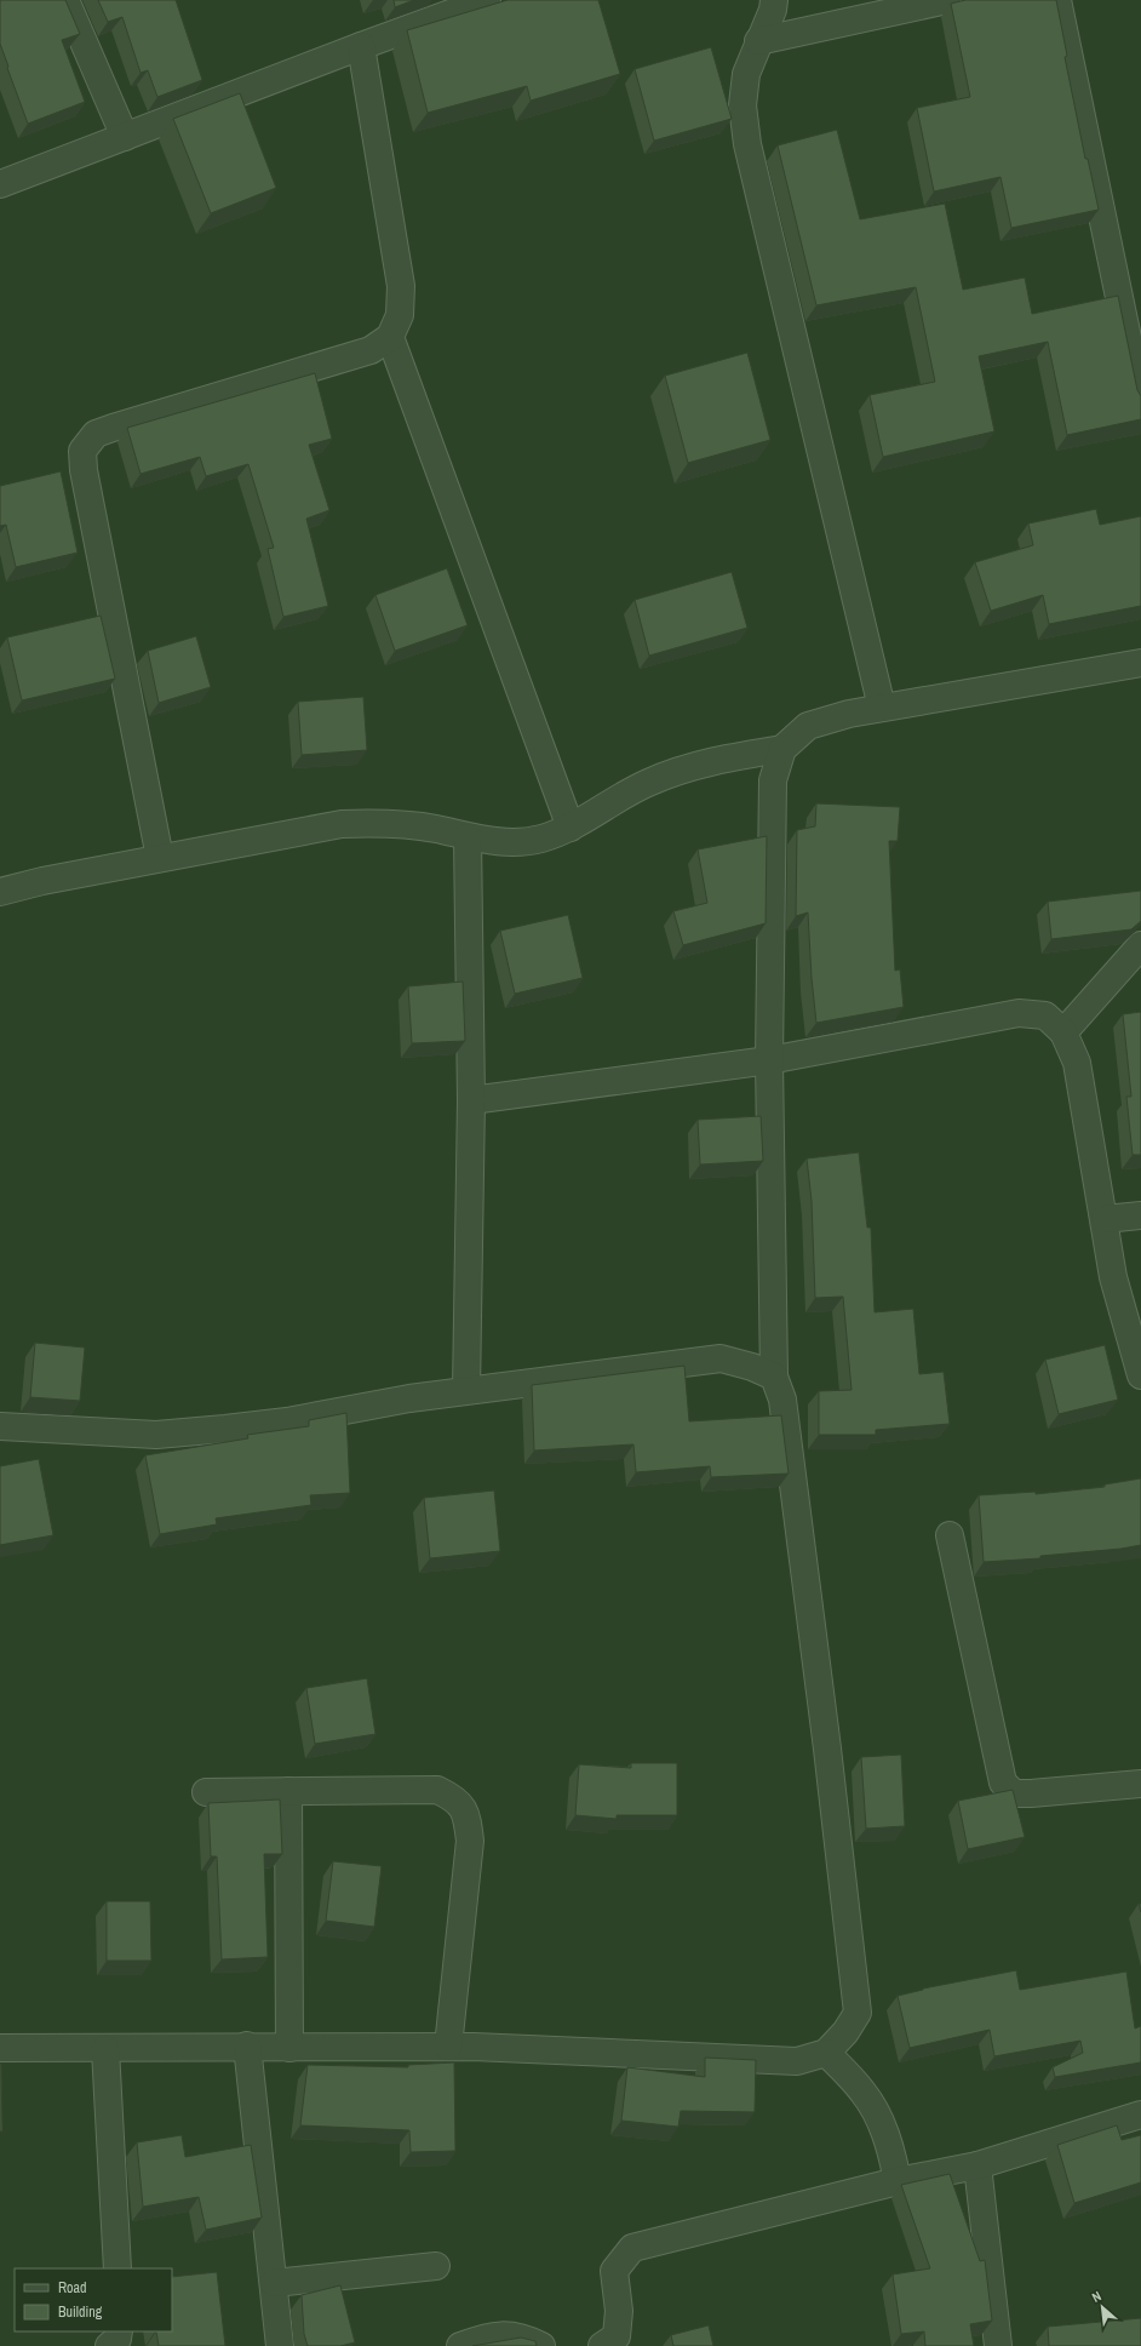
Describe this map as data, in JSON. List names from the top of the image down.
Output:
{
  "legend": ["Road", "Building"],
  "north": "top left"
}
